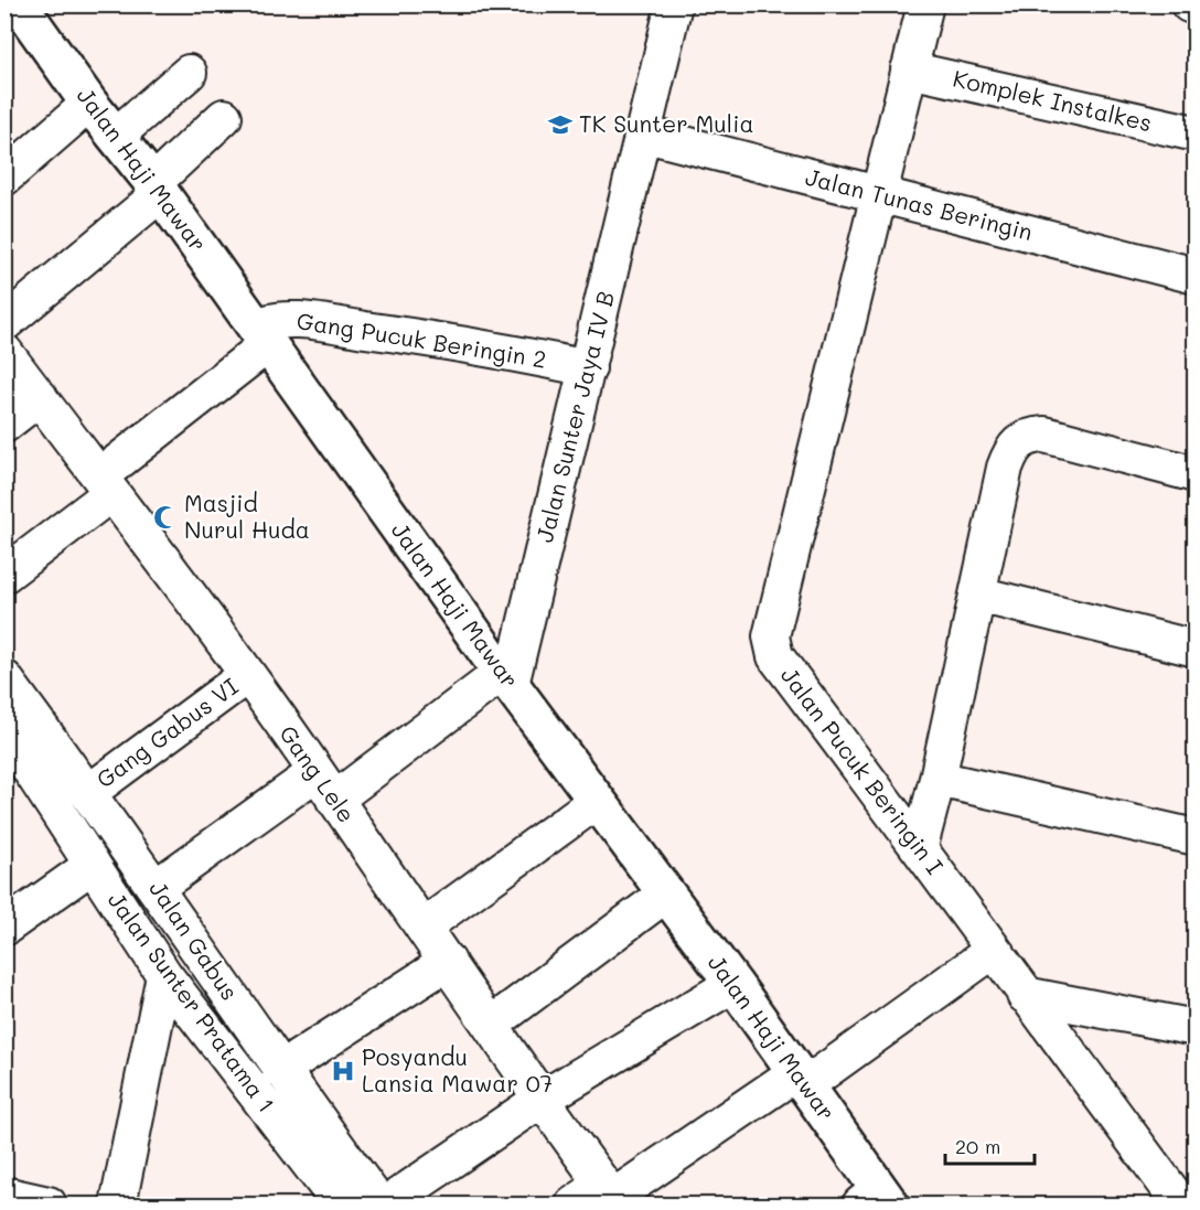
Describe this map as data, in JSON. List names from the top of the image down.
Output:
{
  "streets": {
    "street": [
      "Komplek Instalkes",
      "Jalan Haji Mawar",
      "Jalan Tunas Beringin",
      "Gang Pucuk Beringin 2",
      "Jalan Sunter Jaya IV B",
      "Gang Gabus VI",
      "Jalan Pucuk Beringin I",
      "Gang Lele",
      "Jalan Gabus",
      "Jalan Sunter Pratama 1"
    ]
  },
  "crossings": [
    ["Komplek Instalkes", "Jalan Pucuk Beringin I"],
    ["Jalan Haji Mawar", "Gang Pucuk Beringin 2"],
    ["Jalan Haji Mawar", "Jalan Sunter Jaya IV B"],
    ["Jalan Tunas Beringin", "Jalan Sunter Jaya IV B"],
    ["Jalan Tunas Beringin", "Jalan Pucuk Beringin I"],
    ["Gang Pucuk Beringin 2", "Jalan Sunter Jaya IV B"],
    ["Gang Gabus VI", "Gang Lele"],
    ["Gang Gabus VI", "Jalan Gabus"]
  ],
  "places": {
    "school or university": ["TK Sunter Mulia"],
    "mosque": ["Masjid Nurul Huda"],
    "hospital": ["Posyandu Lansia Mawar 07"]
  },
  "scale_bar": "20 m"
}
